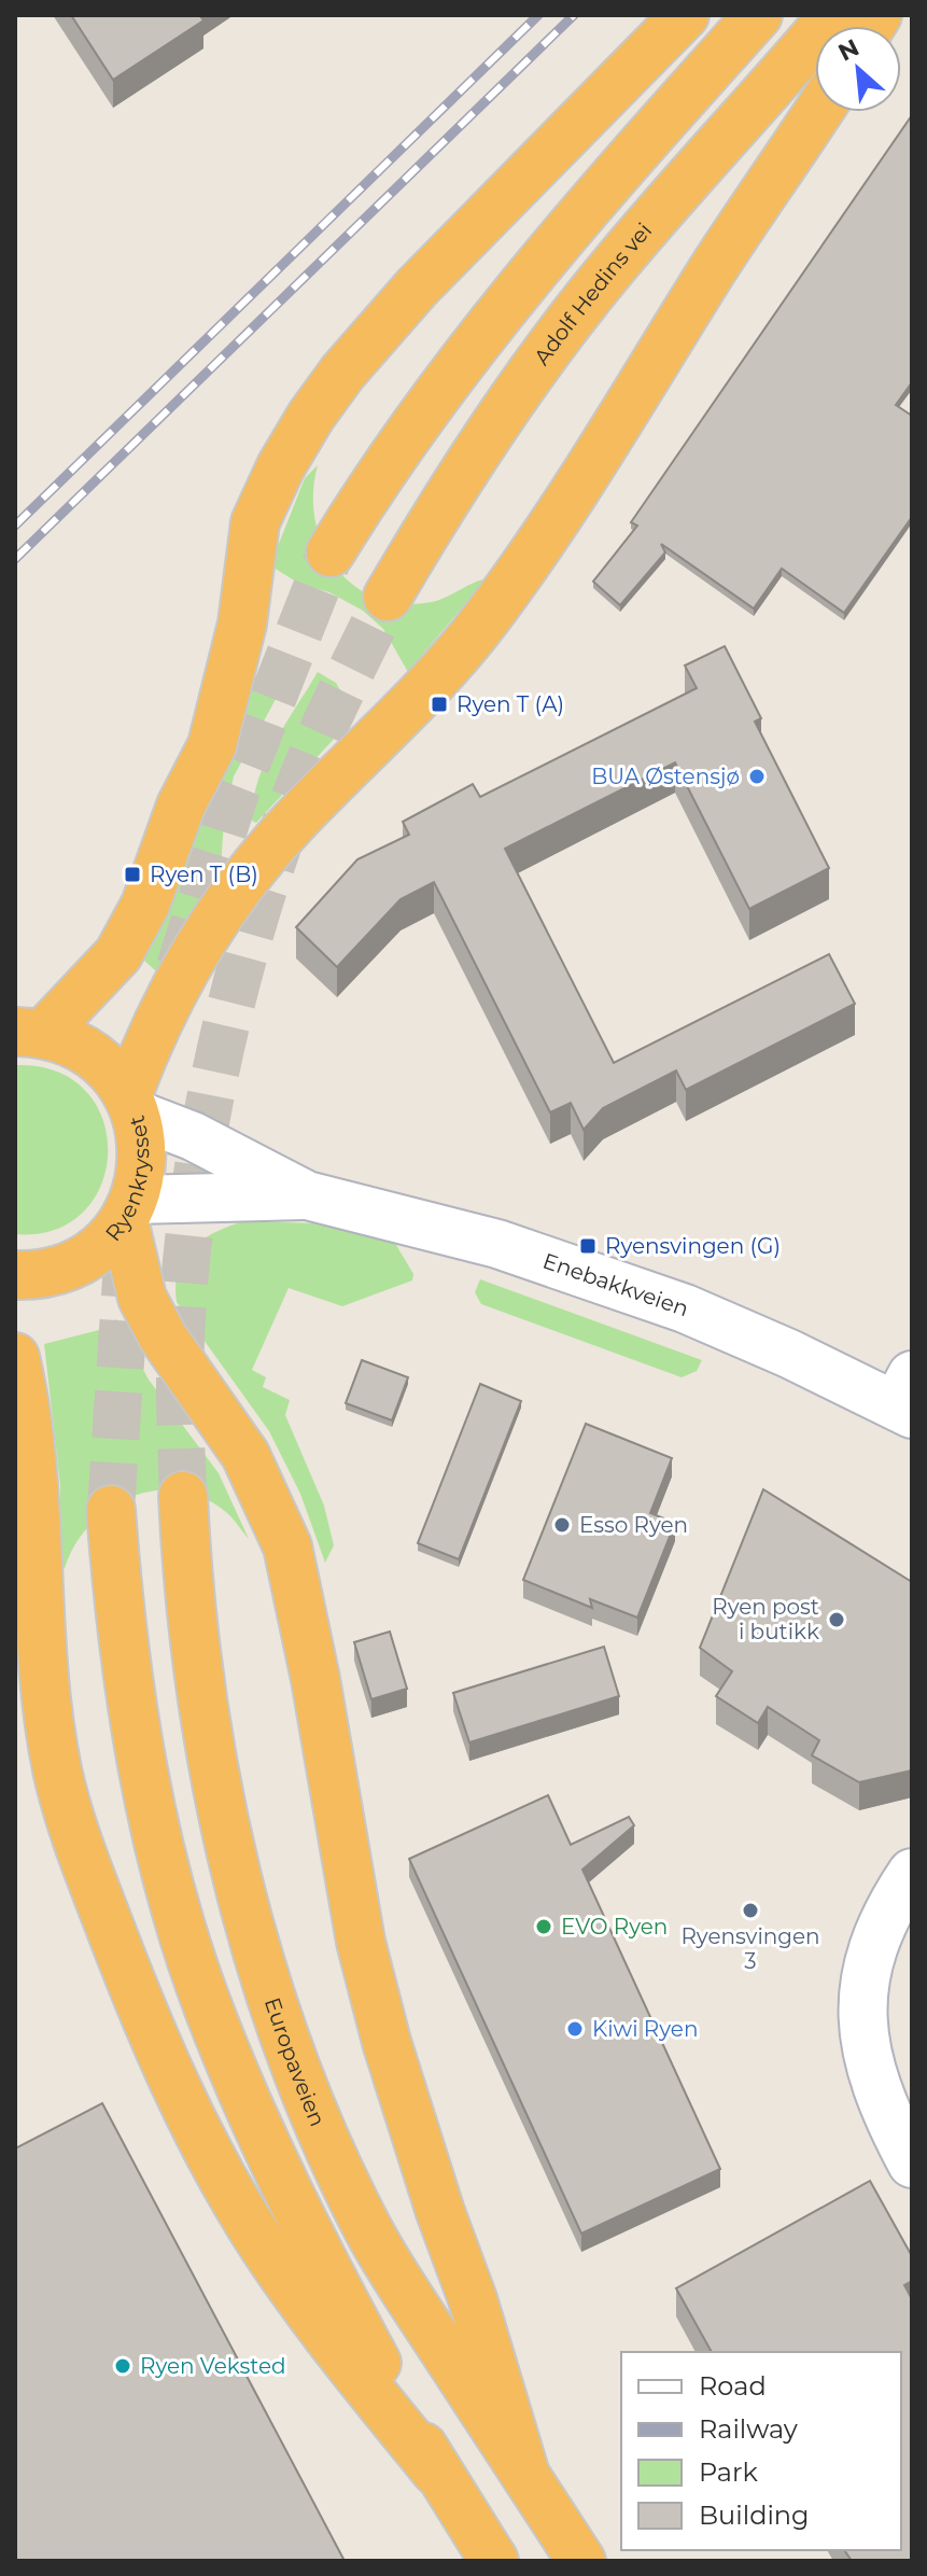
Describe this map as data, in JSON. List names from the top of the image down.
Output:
{
  "streets": {
    "highway": ["Adolf Hedins vei", "Ryenkrysset", "Europaveien"],
    "main road": ["Enebakkveien"]
  },
  "crossings": [
    ["Ryenkrysset", "Enebakkveien"]
  ],
  "places": {
    "transit": ["Ryen T (A)", "Ryen T (B)", "Ryensvingen (G)"],
    "other": [
      "BUA Østensjø",
      "Esso Ryen",
      "Ryen post i butikk",
      "Ryensvingen 3",
      "EVO Ryen",
      "Kiwi Ryen",
      "Ryen Veksted"
    ]
  },
  "legend": [
    "Road",
    "Railway",
    "Park",
    "Building"
  ],
  "north": "top left"
}
